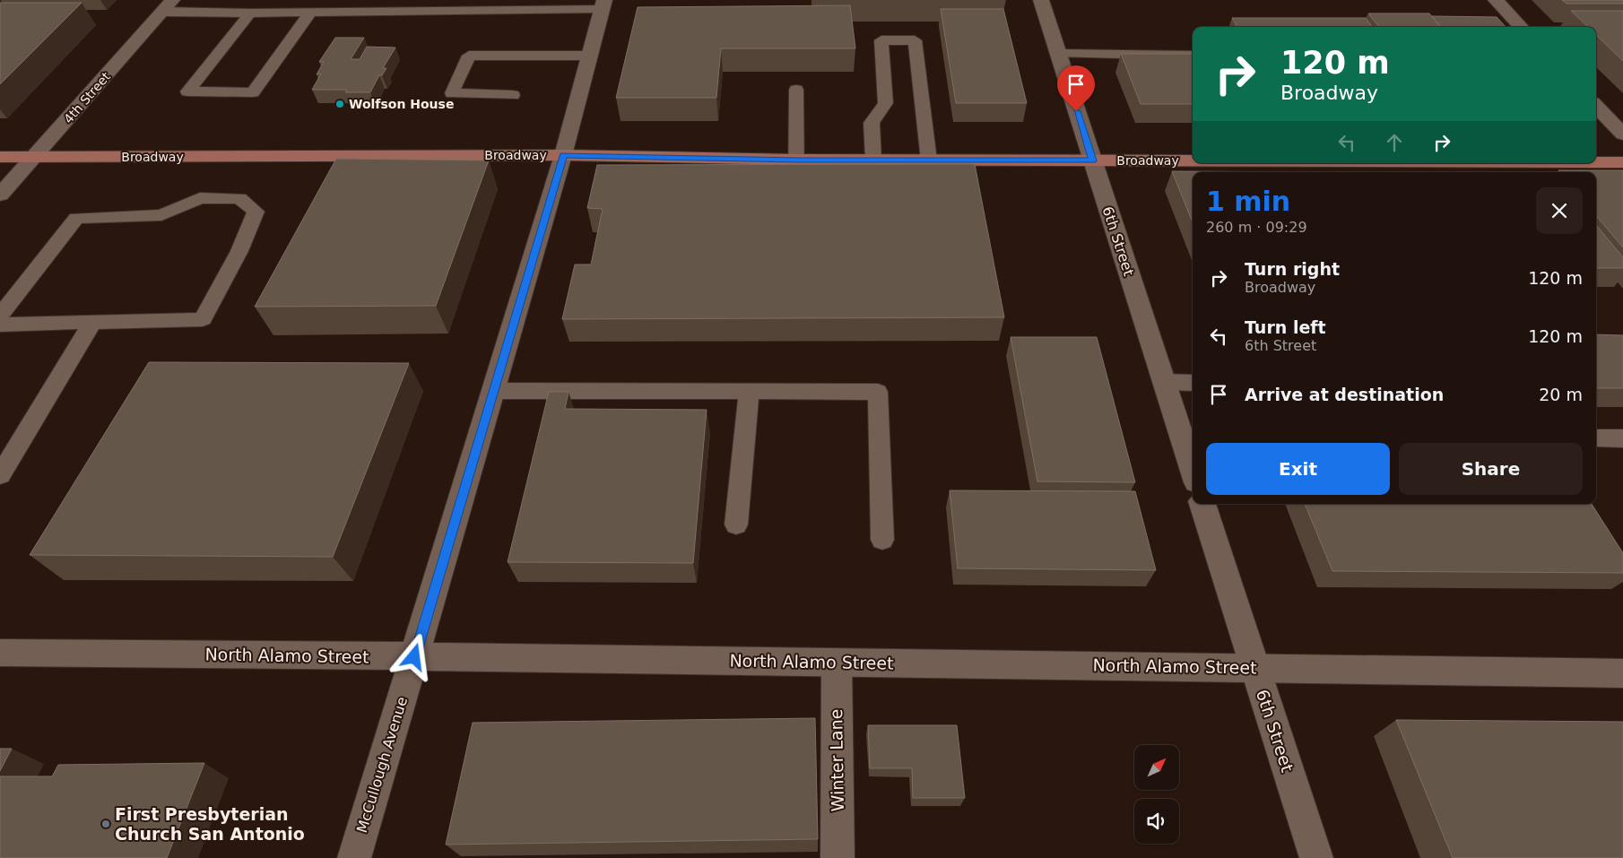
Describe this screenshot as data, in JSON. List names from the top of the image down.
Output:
{
  "streets": {
    "main road": ["Broadway"],
    "street": [
      "4th Street",
      "6th Street",
      "North Alamo Street",
      "Winter Lane",
      "McCullough Avenue"
    ]
  },
  "crossings": [
    ["4th Street", "Broadway"],
    ["Broadway", "6th Street"],
    ["Broadway", "McCullough Avenue"],
    ["6th Street", "North Alamo Street"],
    ["North Alamo Street", "Winter Lane"],
    ["North Alamo Street", "McCullough Avenue"]
  ],
  "places": ["Wolfson House", "First Presbyterian Church San Antonio"],
  "north": "top right",
  "page": {
    "turn": ["120 m", "Broadway"],
    "heading": ["1 min", "260 m · 09:29"],
    "list": [
      {
        "name": "Turn right",
        "note": "Broadway",
        "value": "120 m"
      },
      {
        "name": "Turn left",
        "note": "6th Street",
        "value": "120 m"
      },
      {
        "name": "Arrive at destination",
        "value": "20 m"
      }
    ],
    "buttons": ["Exit", "Share"]
  }
}
